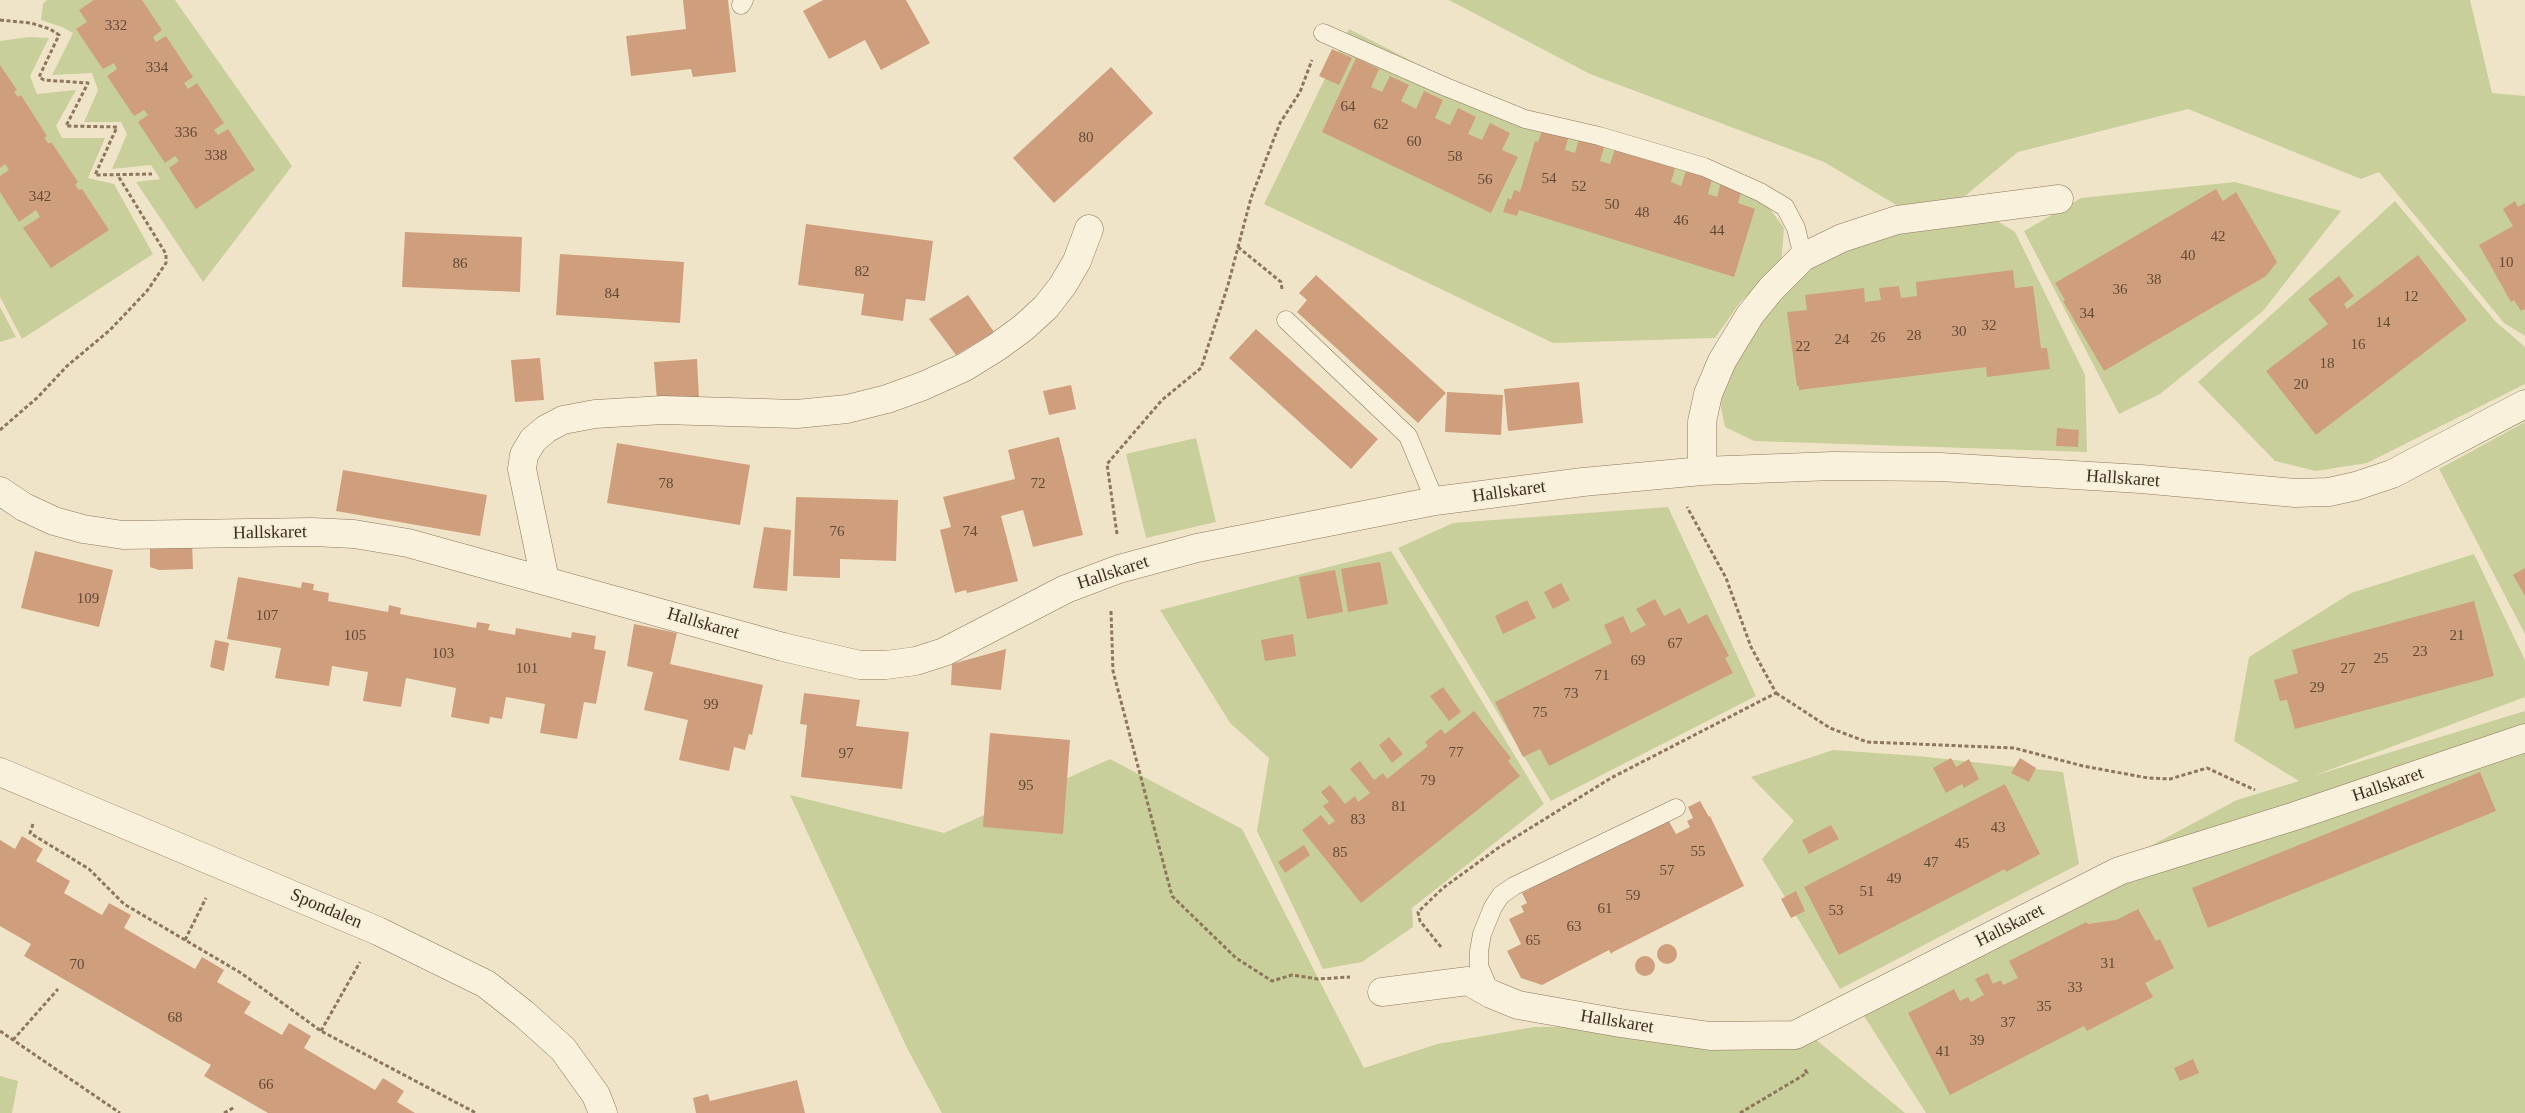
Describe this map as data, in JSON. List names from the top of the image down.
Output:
{
  "streets": {
    "street": ["Hallskaret", "Spondalen"]
  },
  "house_numbers": [
    "332",
    "334",
    "64",
    "62",
    "336",
    "80",
    "60",
    "338",
    "58",
    "54",
    "56",
    "52",
    "342",
    "50",
    "48",
    "46",
    "44",
    "42",
    "40",
    "10",
    "86",
    "82",
    "38",
    "36",
    "84",
    "12",
    "34",
    "14",
    "32",
    "30",
    "28",
    "26",
    "24",
    "16",
    "22",
    "18",
    "20",
    "78",
    "72",
    "76",
    "74",
    "109",
    "107",
    "105",
    "21",
    "67",
    "23",
    "103",
    "25",
    "69",
    "101",
    "27",
    "71",
    "29",
    "73",
    "99",
    "75",
    "77",
    "97",
    "79",
    "95",
    "81",
    "83",
    "43",
    "45",
    "55",
    "85",
    "47",
    "57",
    "49",
    "51",
    "59",
    "61",
    "53",
    "63",
    "65",
    "31",
    "70",
    "33",
    "35",
    "68",
    "37",
    "39",
    "41",
    "66"
  ]
}
